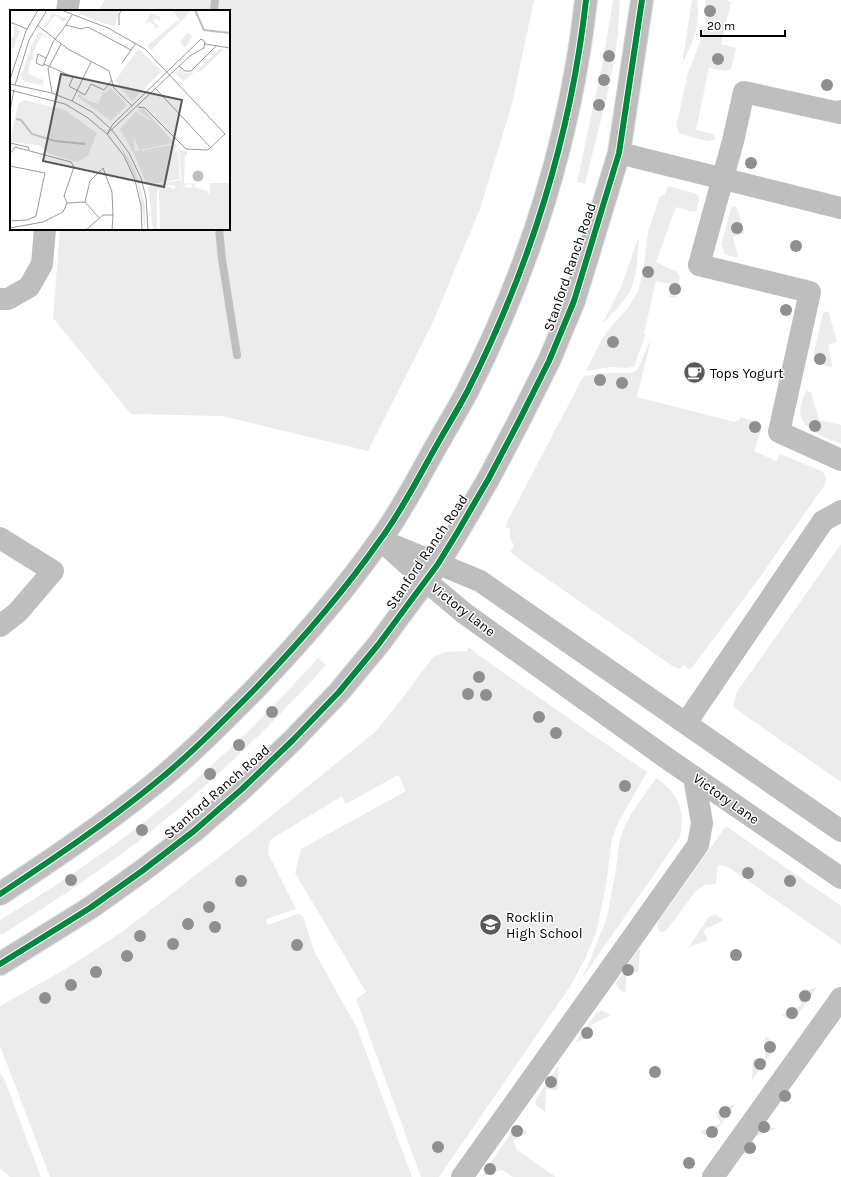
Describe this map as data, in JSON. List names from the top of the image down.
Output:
{
  "streets": {
    "main road": ["Stanford Ranch Road", "Victory Lane"]
  },
  "crossings": [
    ["Stanford Ranch Road", "Victory Lane"]
  ],
  "places": {
    "cafe": ["Tops Yogurt"],
    "school or university": ["Rocklin High School"]
  },
  "scale_bar": "20 m"
}
